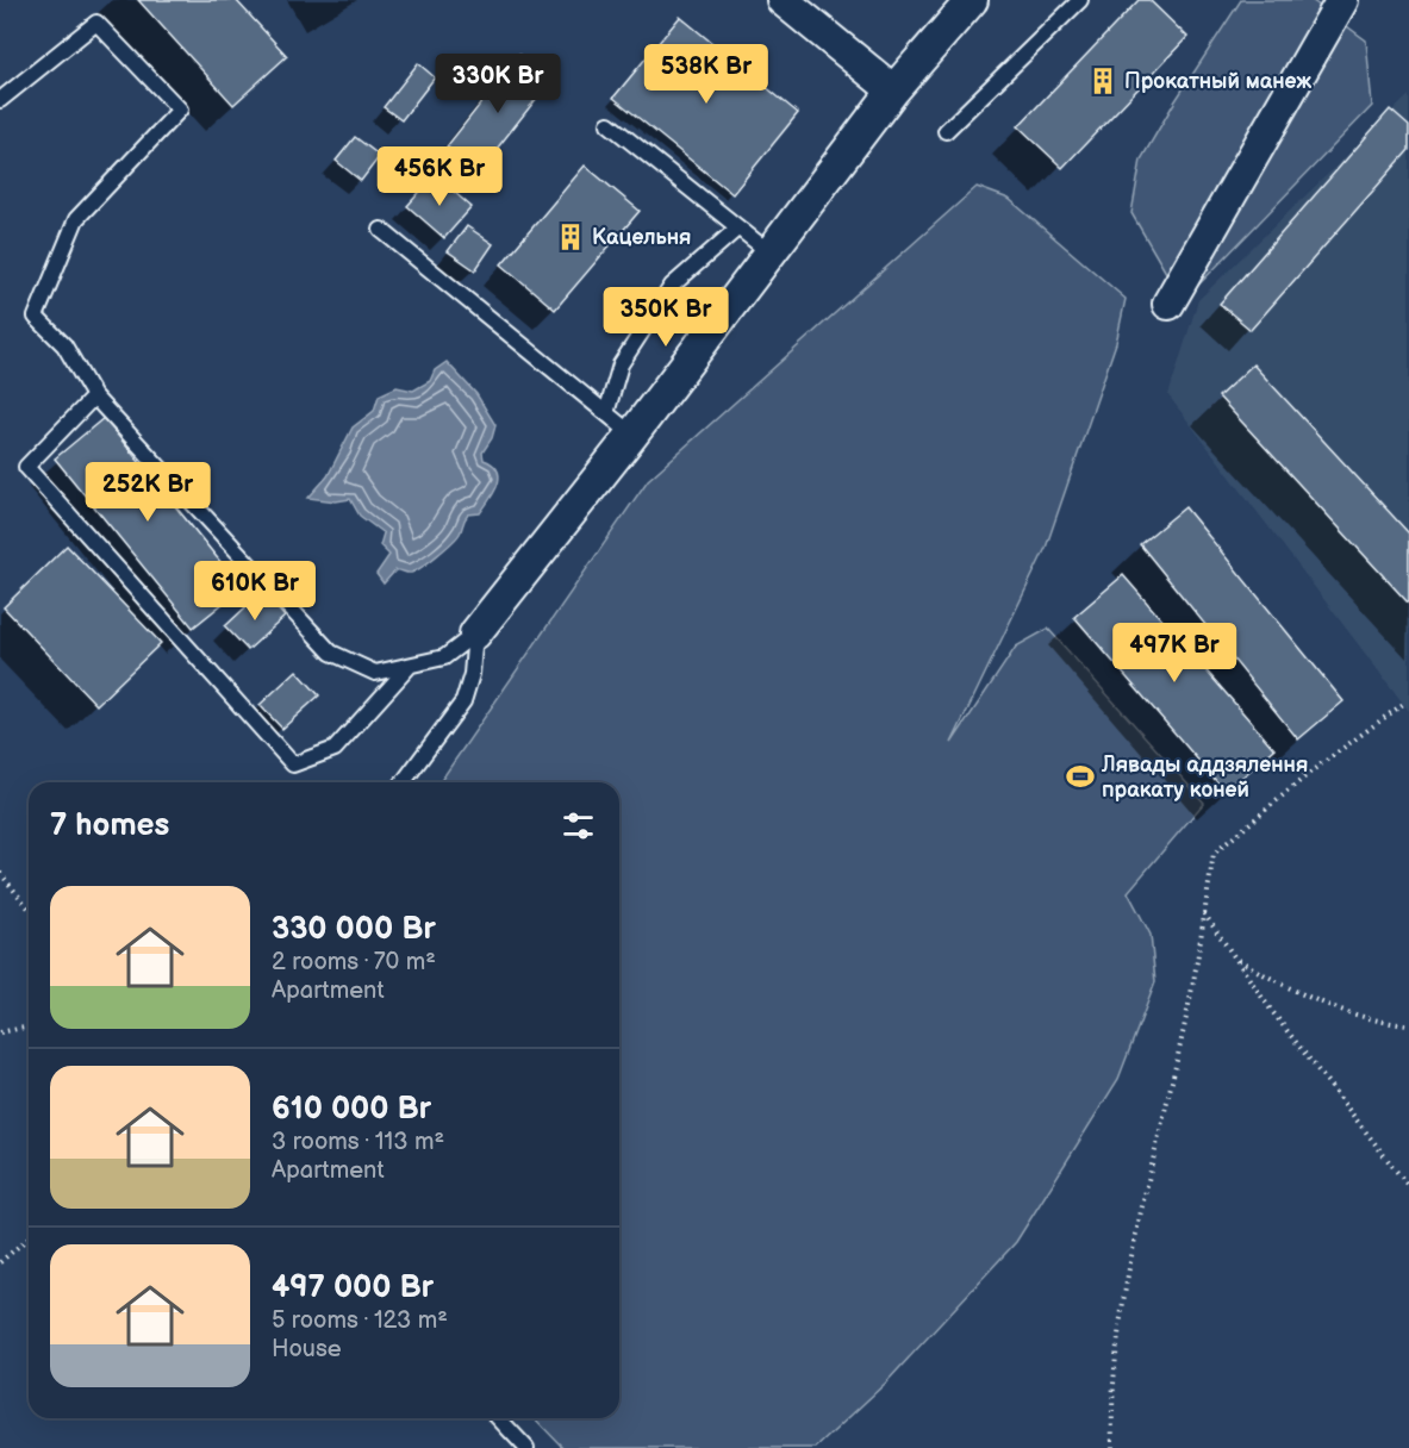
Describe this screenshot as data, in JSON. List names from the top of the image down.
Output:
{
  "places": {
    "building": ["Прокатный манеж", "Кацельня"],
    "sports": ["Лявады аддзялення пракату коней"]
  },
  "page": {
    "price": [
      "538K Br",
      "330K Br",
      "456K Br",
      "350K Br",
      "252K Br",
      "610K Br",
      "497K Br"
    ],
    "heading": "7 homes",
    "list": [
      {
        "name": "330 000 Br",
        "note": "2 rooms · 70 m² · Apartment"
      },
      {
        "name": "610 000 Br",
        "note": "3 rooms · 113 m² · Apartment"
      },
      {
        "name": "497 000 Br",
        "note": "5 rooms · 123 m² · House"
      }
    ]
  }
}
